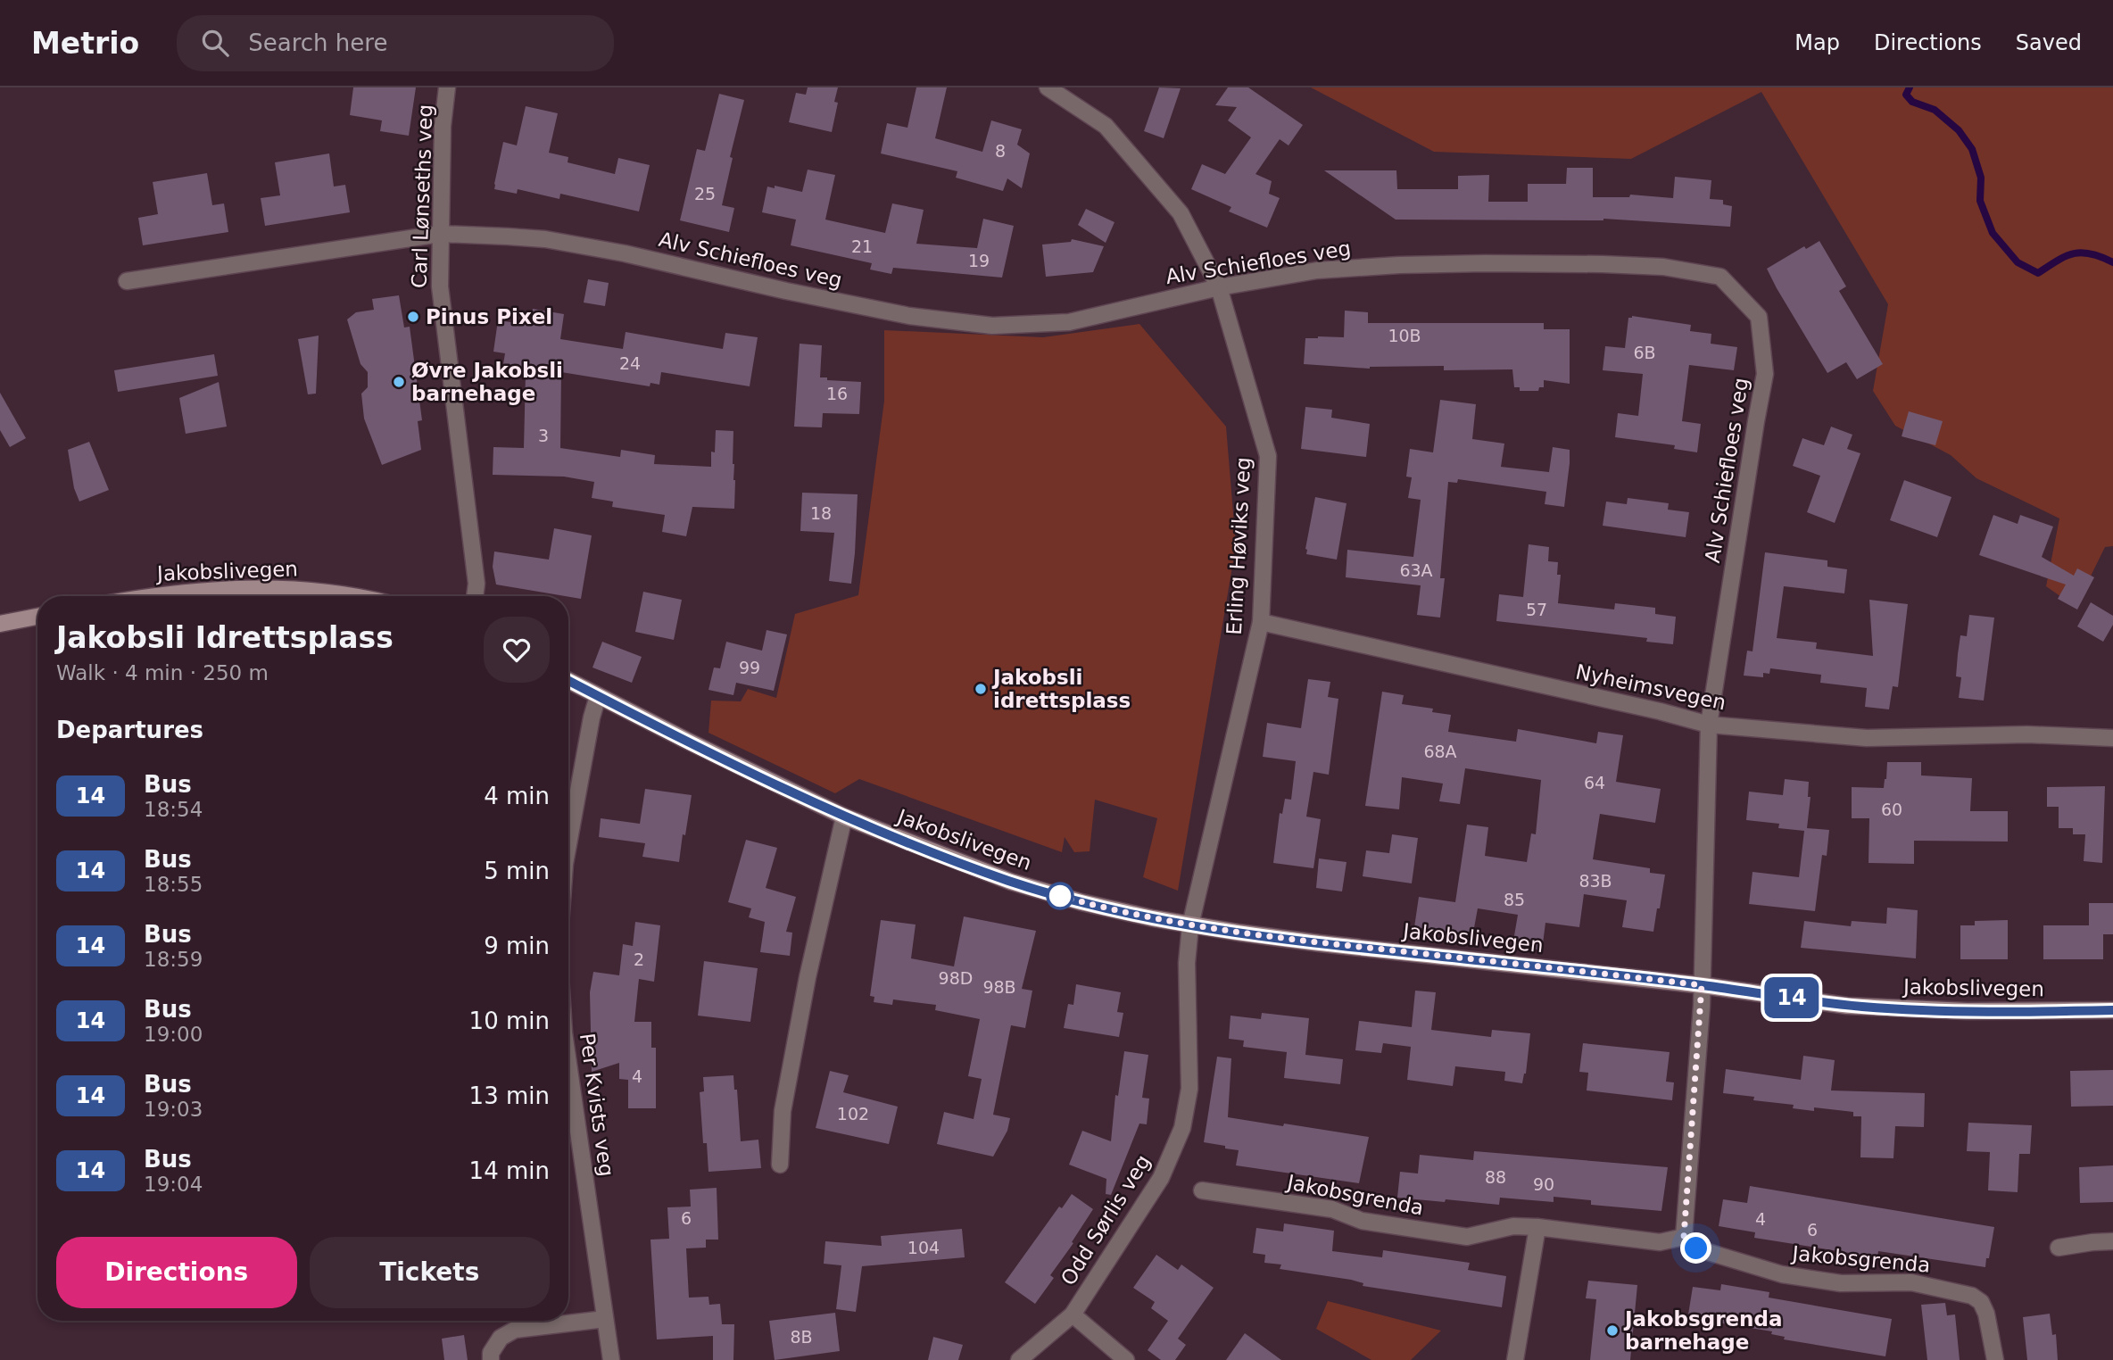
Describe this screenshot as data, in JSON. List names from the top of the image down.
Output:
{
  "streets": {
    "street": [
      "Carl Lønseths veg",
      "Alv Schiefloes veg",
      "Erling Høviks veg",
      "Jakobslivegen",
      "Nyheimsvegen",
      "Per Kvists veg",
      "Jakobsgrenda",
      "Odd Sørlis veg"
    ]
  },
  "crossings": [
    ["Carl Lønseths veg", "Alv Schiefloes veg"],
    ["Alv Schiefloes veg", "Erling Høviks veg"],
    ["Alv Schiefloes veg", "Jakobslivegen"],
    ["Alv Schiefloes veg", "Nyheimsvegen"],
    ["Erling Høviks veg", "Jakobslivegen"],
    ["Erling Høviks veg", "Nyheimsvegen"],
    ["Erling Høviks veg", "Odd Sørlis veg"],
    ["Jakobslivegen", "Per Kvists veg"],
    ["Jakobslivegen", "Odd Sørlis veg"]
  ],
  "places": [
    "Pinus Pixel",
    "Øvre Jakobsli barnehage",
    "Jakobsli idrettsplass",
    "Jakobsgrenda barnehage"
  ],
  "lines": ["bus line 14"],
  "house_numbers": [
    "8",
    "25",
    "21",
    "19",
    "10B",
    "6B",
    "24",
    "16",
    "3",
    "18",
    "63A",
    "57",
    "99",
    "68A",
    "64",
    "60",
    "83B",
    "85",
    "2",
    "98D",
    "98B",
    "4",
    "102",
    "88",
    "90",
    "6",
    "4",
    "6",
    "104",
    "8B"
  ],
  "page": {
    "header": "Metrio",
    "search": "Search here",
    "nav": ["Map", "Directions", "Saved"],
    "on_map": "14",
    "heading": [
      ["Jakobsli Idrettsplass", "Walk · 4 min · 250 m"],
      "Departures"
    ],
    "list": [
      {
        "mark": "14",
        "name": "Bus",
        "note": "18:54",
        "value": "4 min"
      },
      {
        "mark": "14",
        "name": "Bus",
        "note": "18:55",
        "value": "5 min"
      },
      {
        "mark": "14",
        "name": "Bus",
        "note": "18:59",
        "value": "9 min"
      },
      {
        "mark": "14",
        "name": "Bus",
        "note": "19:00",
        "value": "10 min"
      },
      {
        "mark": "14",
        "name": "Bus",
        "note": "19:03",
        "value": "13 min"
      },
      {
        "mark": "14",
        "name": "Bus",
        "note": "19:04",
        "value": "14 min"
      }
    ],
    "buttons": ["Directions", "Tickets"]
  }
}
